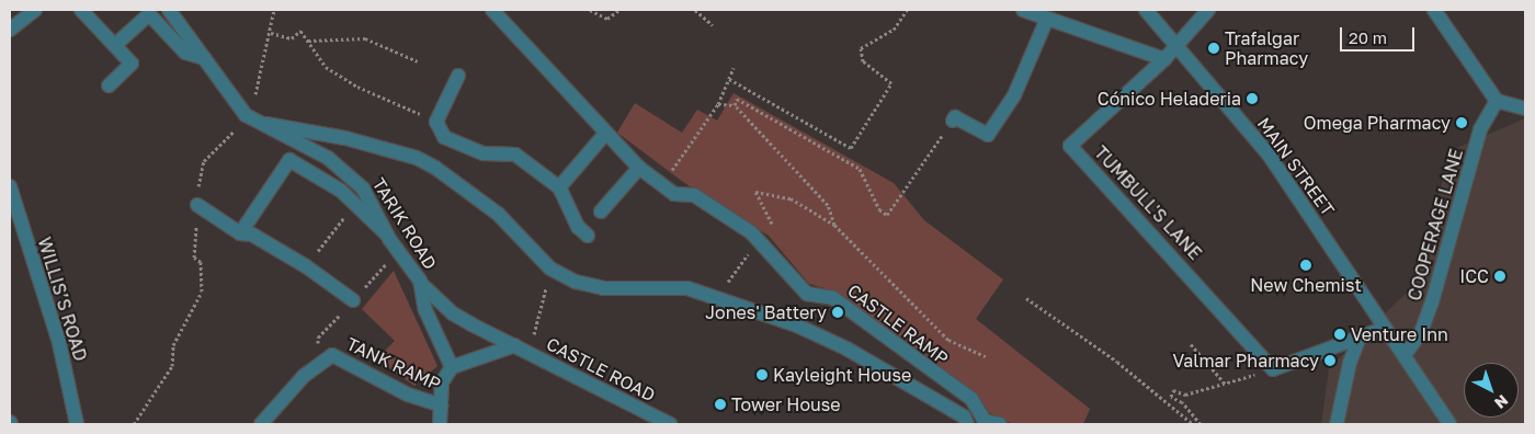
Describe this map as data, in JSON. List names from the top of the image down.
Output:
{
  "streets": {
    "street": [
      "MAIN STREET",
      "TUMBULL'S LANE",
      "TARIK ROAD",
      "COOPERAGE LANE",
      "WILLIS’S ROAD",
      "CASTLE RAMP",
      "TANK RAMP",
      "CASTLE ROAD"
    ]
  },
  "crossings": [
    ["MAIN STREET", "TUMBULL'S LANE"],
    ["MAIN STREET", "COOPERAGE LANE"],
    ["TARIK ROAD", "CASTLE ROAD"]
  ],
  "places": [
    "Trafalgar Pharmacy",
    "Cónico Heladeria",
    "Omega Pharmacy",
    "New Chemist",
    "ICC",
    "Jones' Battery",
    "Venture Inn",
    "Valmar Pharmacy",
    "Kayleight House",
    "Tower House"
  ],
  "scale_bar": "20 m",
  "north": "bottom right"
}
